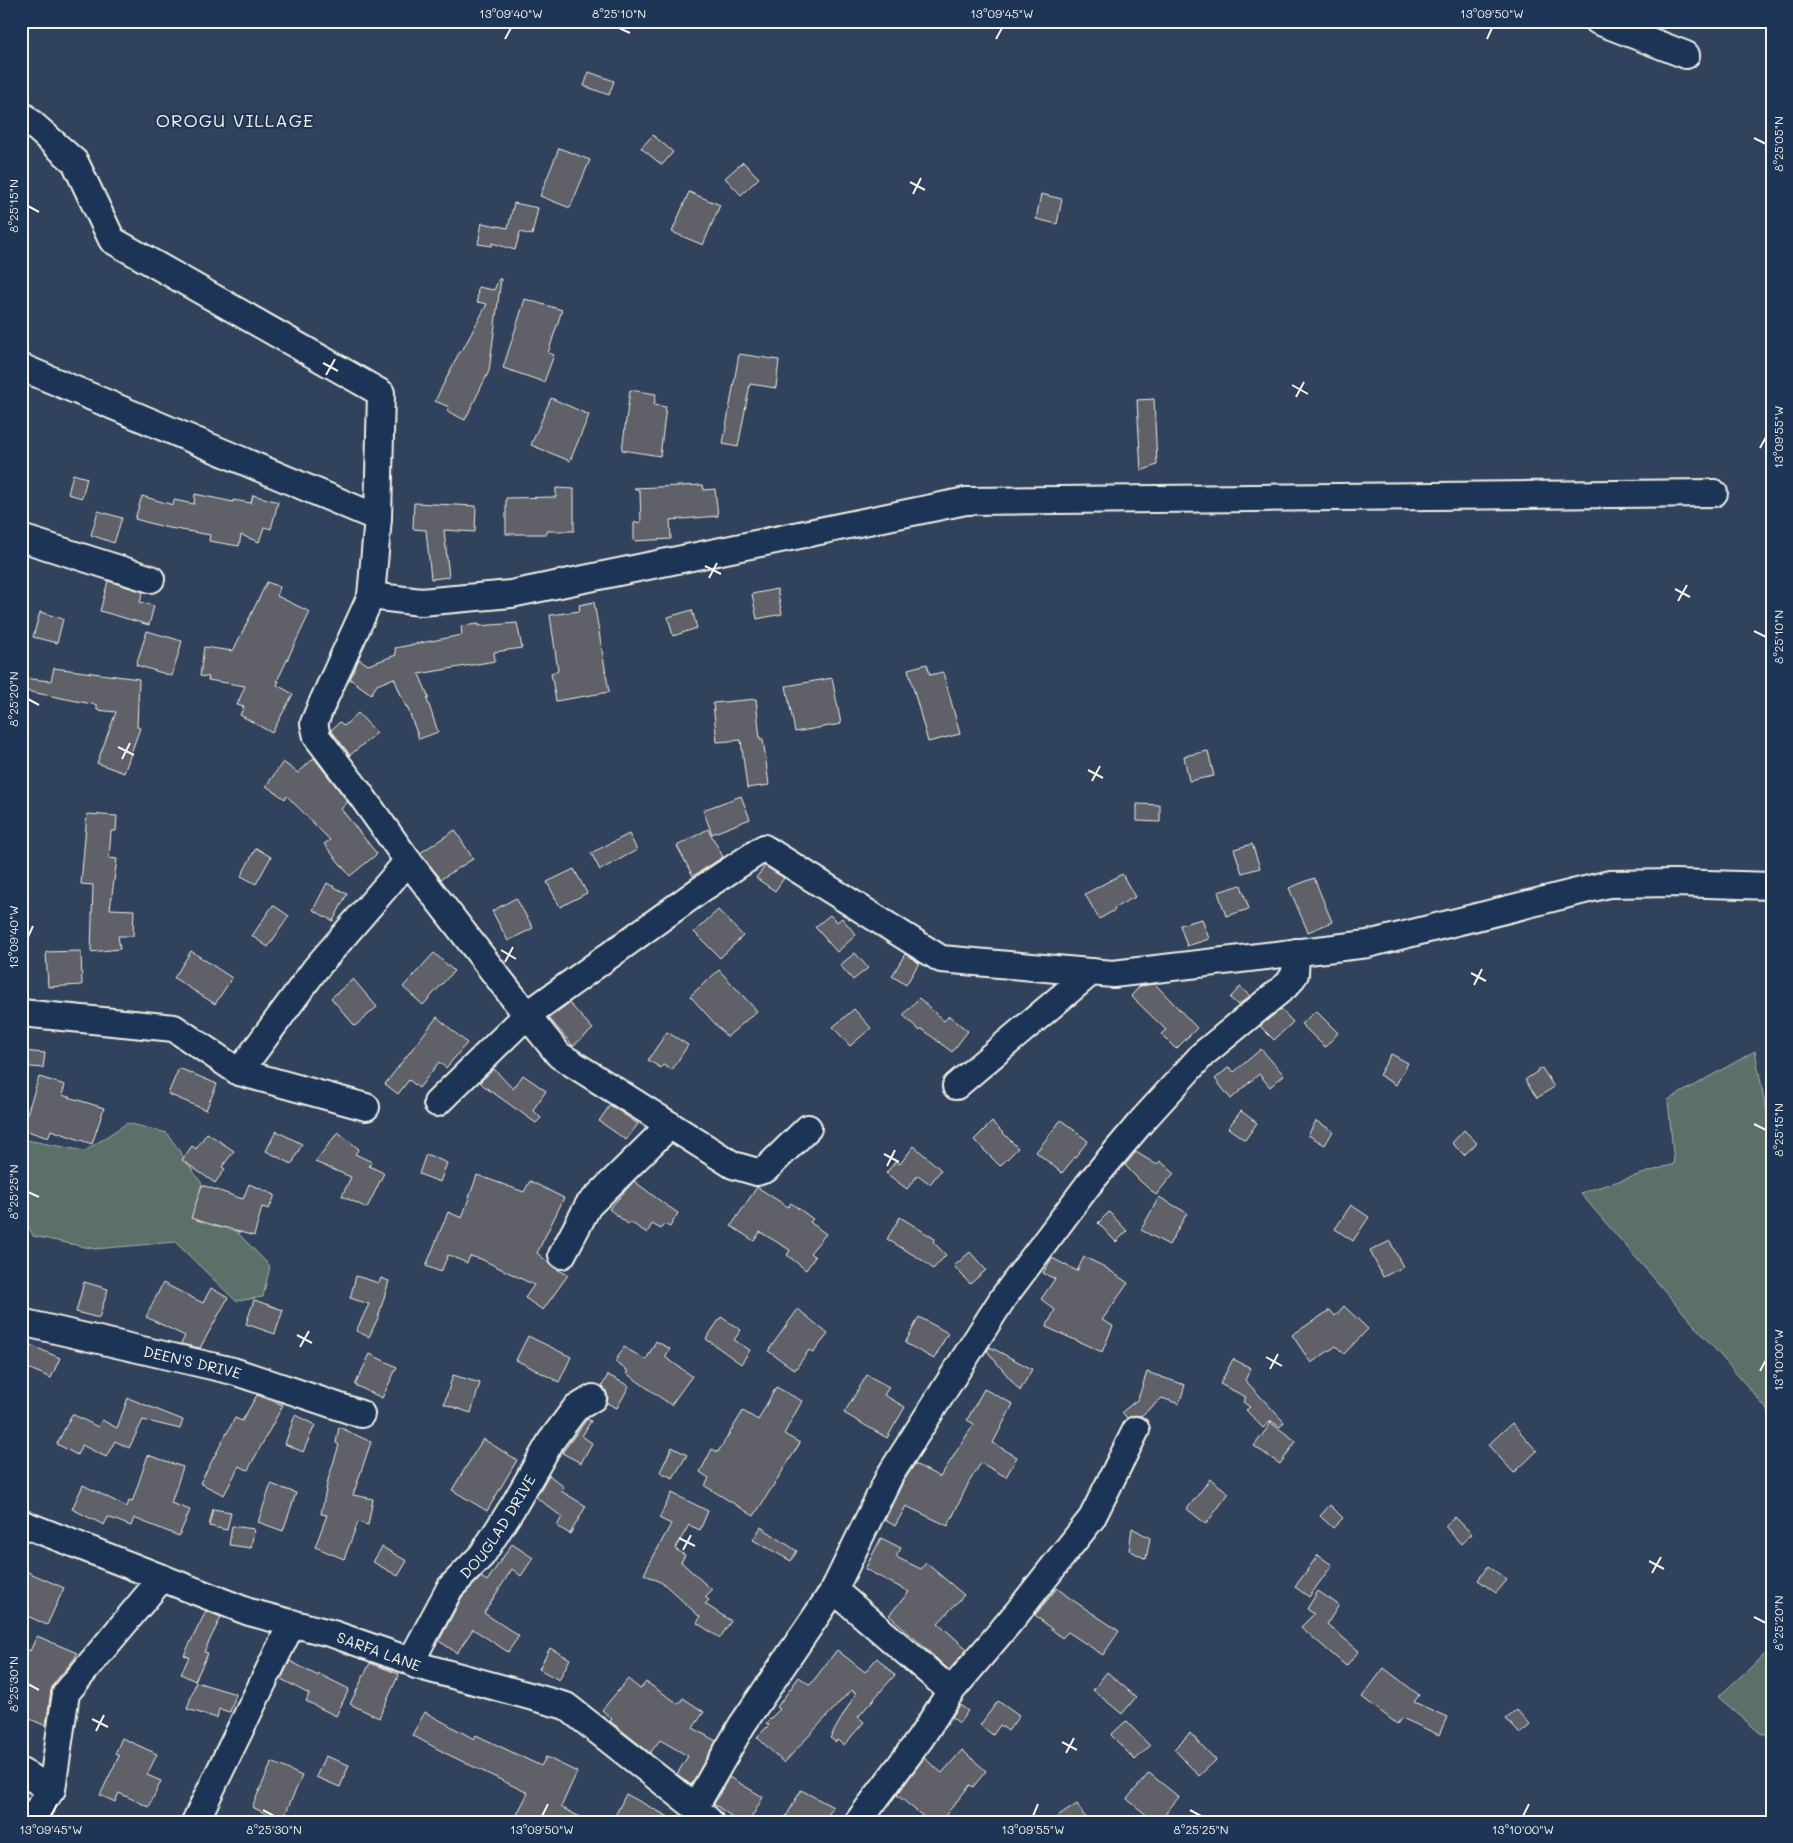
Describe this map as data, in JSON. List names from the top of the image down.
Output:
{
  "streets": {
    "street": ["DEEN'S DRIVE", "DOUGLAD DRIVE", "SARFA LANE"]
  },
  "crossings": [
    ["DOUGLAD DRIVE", "SARFA LANE"]
  ],
  "districts": ["OROGU VILLAGE"],
  "coordinates": [
    "13°09'40\"W",
    "8°25'10\"N",
    "13°09'45\"W",
    "13°09'50\"W",
    "8°25'05\"N",
    "8°25'15\"N",
    "13°09'55\"W",
    "8°25'20\"N",
    "8°25'25\"N",
    "13°10'00\"W",
    "8°25'30\"N"
  ]
}
